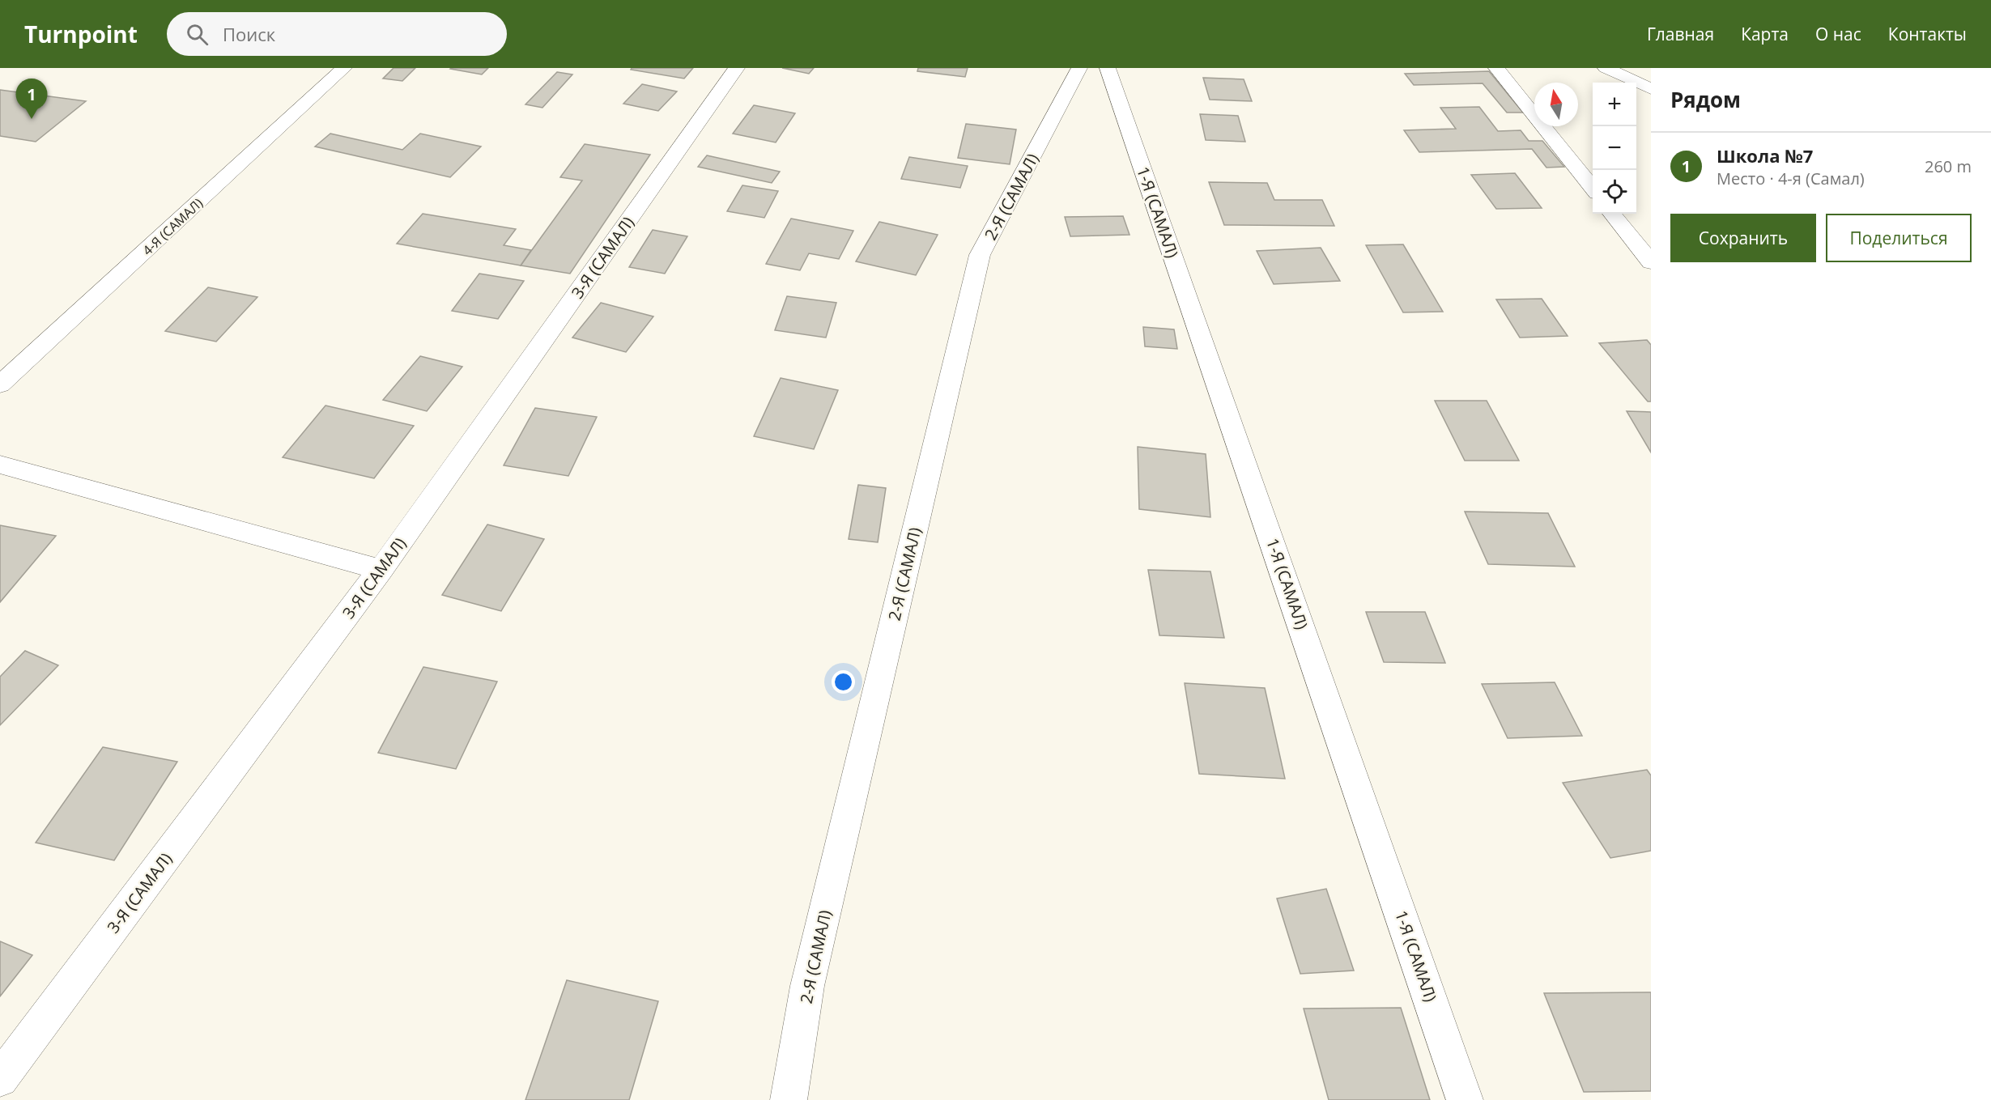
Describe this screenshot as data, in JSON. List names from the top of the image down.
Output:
{
  "streets": {
    "street": [
      "2-Я (САМАЛ)",
      "1-Я (САМАЛ)",
      "4-Я (САМАЛ)",
      "3-Я (САМАЛ)"
    ]
  },
  "north": "top",
  "page": {
    "header": "Turnpoint",
    "search": "Поиск",
    "nav": [
      "Главная",
      "Карта",
      "О нас",
      "Контакты"
    ],
    "heading": "Рядом",
    "pins": "1",
    "map_buttons": ["+", "−"],
    "list": [
      {
        "mark": "1",
        "name": "Школа №7",
        "note": "Место · 4-я (Самал)",
        "value": "260 m"
      }
    ],
    "buttons": ["Сохранить", "Поделиться"]
  }
}
